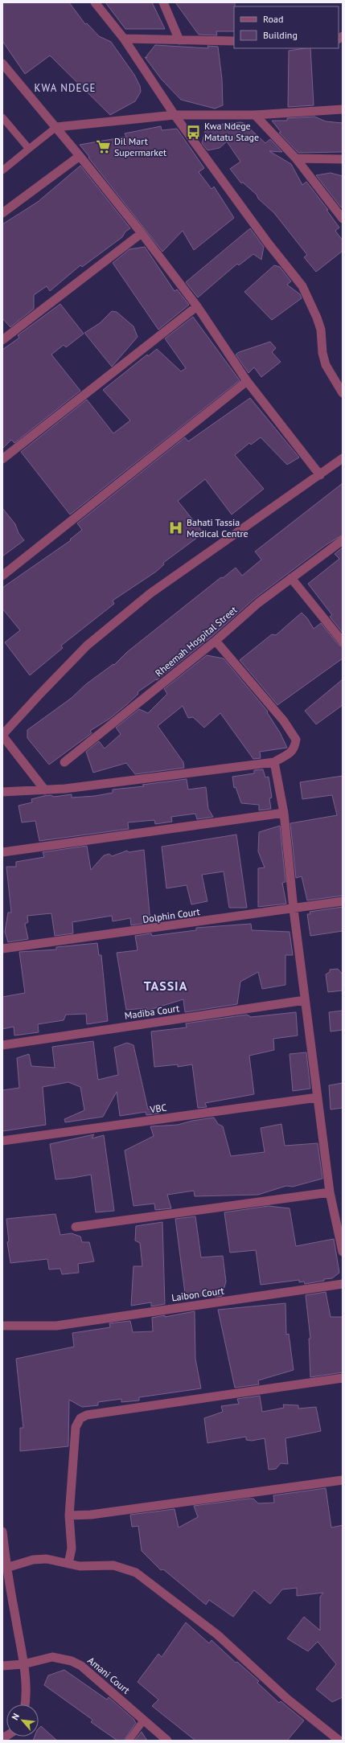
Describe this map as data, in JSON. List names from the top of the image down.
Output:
{
  "streets": {
    "street": [
      "Rheemah Hospital Street",
      "Dolphin Court",
      "Madiba Court",
      "VBC",
      "Laibon Court",
      "Amani Court"
    ]
  },
  "districts": ["KWA NDEGE", "TASSIA"],
  "places": {
    "bus stop": ["Kwa Ndege Matatu Stage"],
    "supermarket": ["Dil Mart Supermarket"],
    "hospital": ["Bahati Tassia Medical Centre"]
  },
  "legend": ["Road", "Building"],
  "north": "top left"
}
